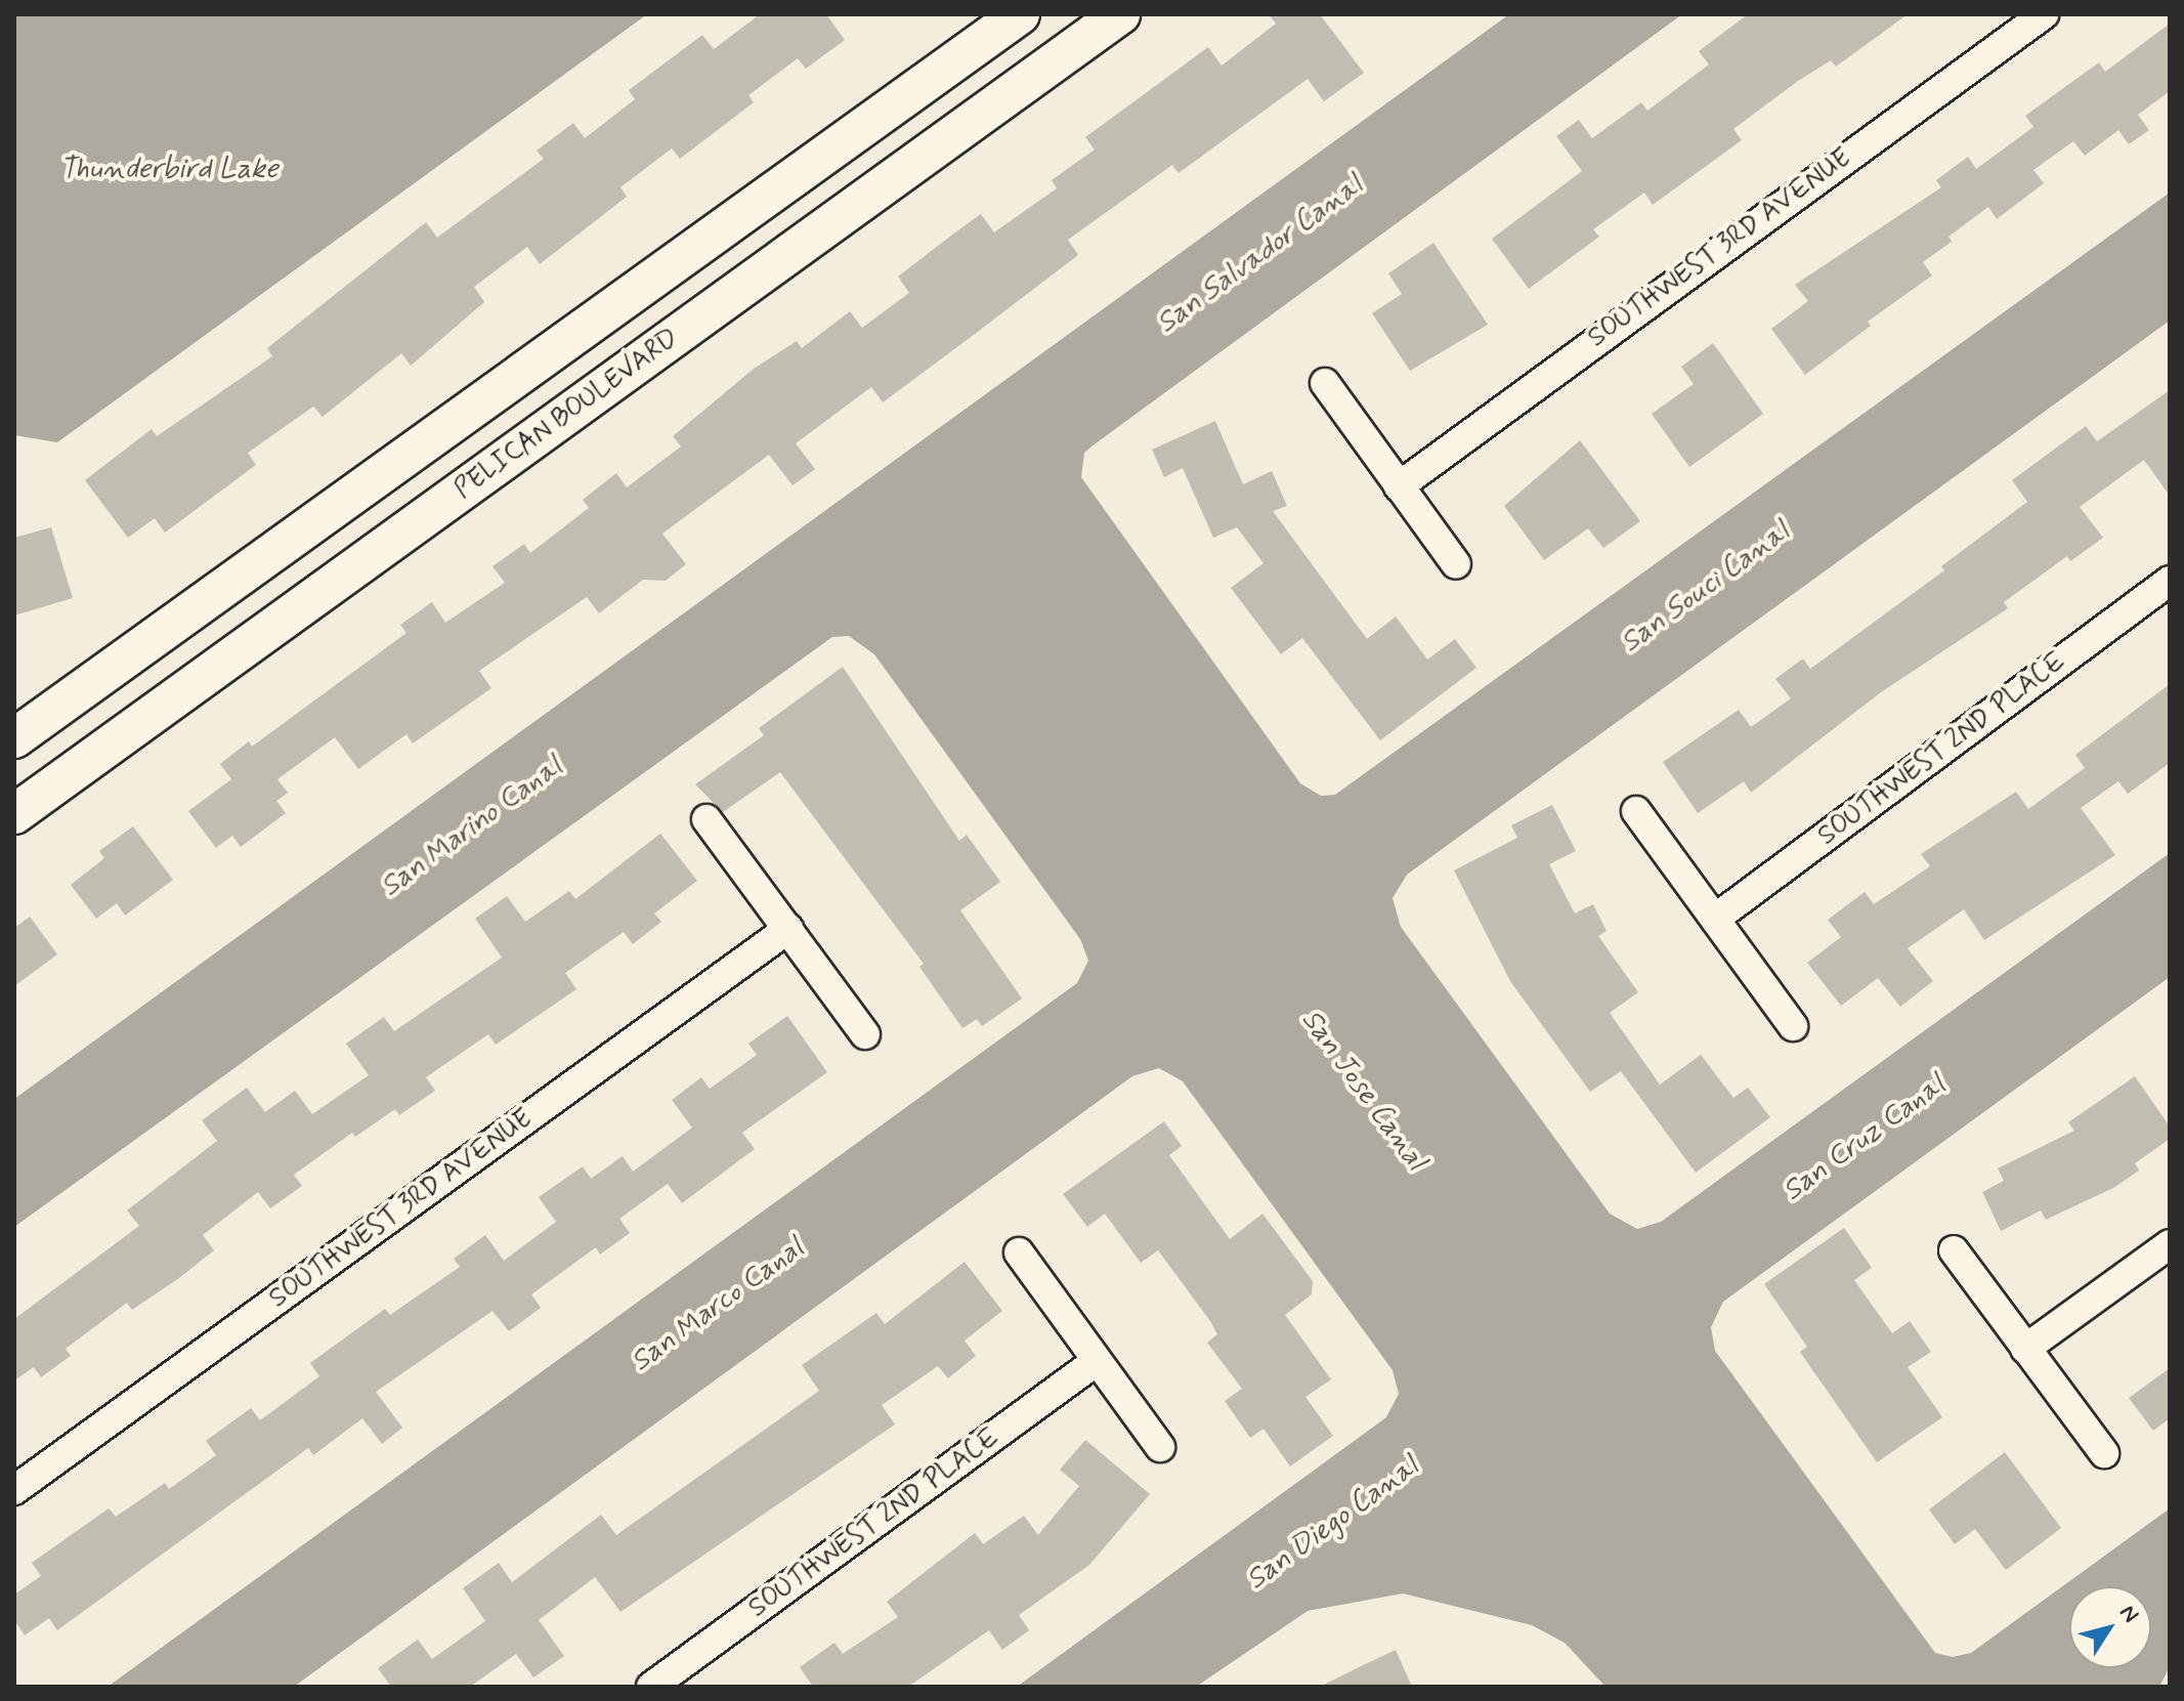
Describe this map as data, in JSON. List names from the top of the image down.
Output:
{
  "streets": {
    "street": ["SOUTHWEST 3RD AVENUE", "PELICAN BOULEVARD", "SOUTHWEST 2ND PLACE"]
  },
  "water": [
    "Thunderbird Lake",
    "San Salvador Canal",
    "San Souci Canal",
    "San Marino Canal",
    "San Jose Canal",
    "San Cruz Canal",
    "San Marco Canal",
    "San Diego Canal"
  ],
  "north": "top right"
}
